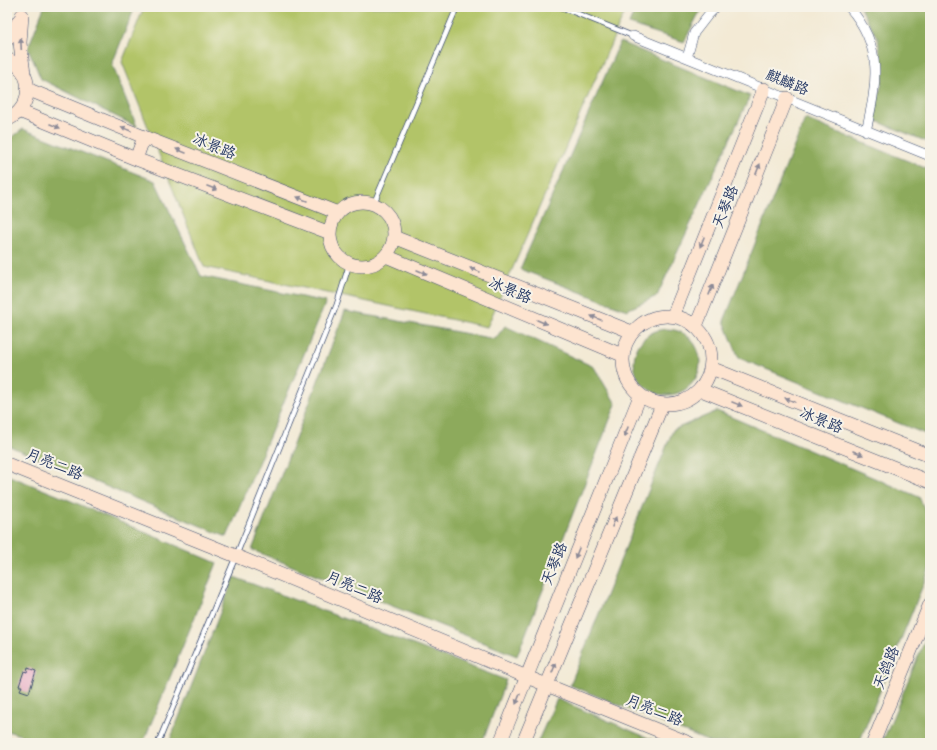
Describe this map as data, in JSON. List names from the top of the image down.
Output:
{
  "streets": {
    "main road": [
      "冰景路",
      "天琴路",
      "月亮二路",
      "天鸽路"
    ],
    "street": ["麒麟路"]
  },
  "crossings": [
    ["麒麟路", "天琴路"],
    ["冰景路", "天琴路"],
    ["天琴路", "月亮二路"]
  ]
}
